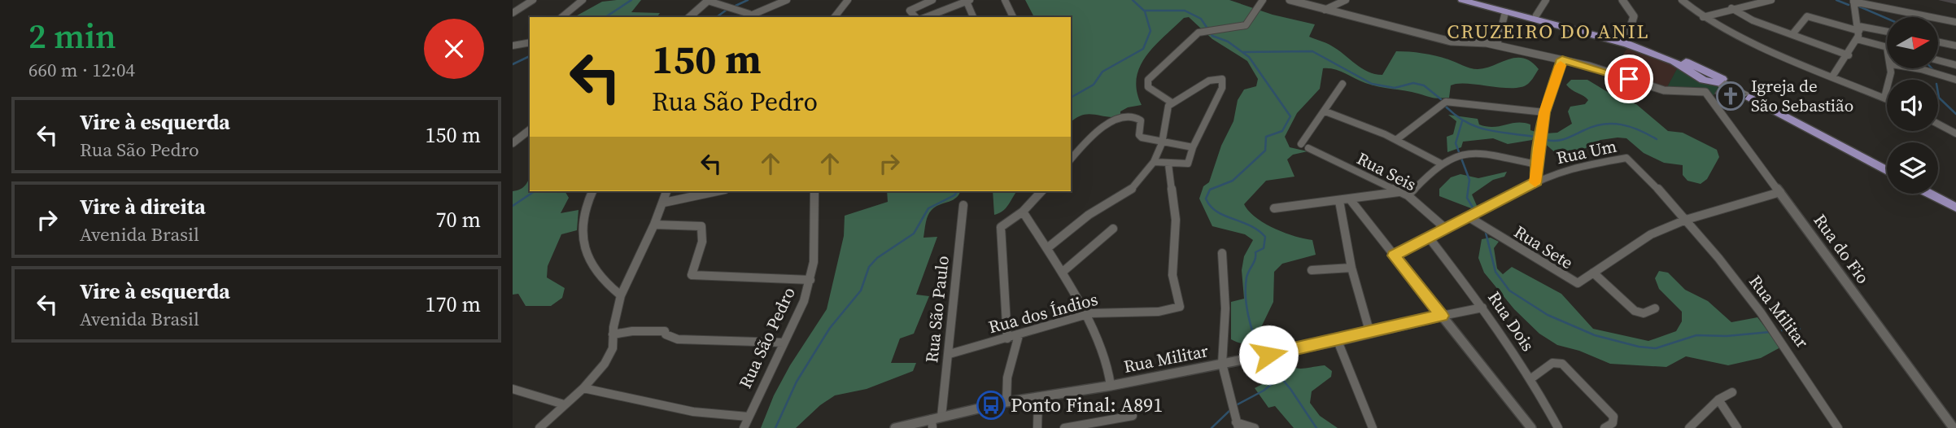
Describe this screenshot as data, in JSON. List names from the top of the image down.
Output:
{
  "streets": {
    "street": [
      "Rua Um",
      "Rua Seis",
      "Rua Sete",
      "Rua do Fio",
      "Rua São Paulo",
      "Rua Militar",
      "Rua dos Índios",
      "Rua Dois",
      "Rua São Pedro"
    ]
  },
  "crossings": [
    ["Rua Um", "Rua Militar"],
    ["Rua São Paulo", "Rua Militar"],
    ["Rua São Paulo", "Rua dos Índios"]
  ],
  "districts": ["CRUZEIRO DO ANIL"],
  "places": {
    "church": ["Igreja de São Sebastião"],
    "bus stop": ["Ponto Final: A891"]
  },
  "north": "right",
  "page": {
    "heading": ["2 min", "660 m · 12:04"],
    "turn": ["150 m", "Rua São Pedro"],
    "list": [
      {
        "name": "Vire à esquerda",
        "note": "Rua São Pedro",
        "value": "150 m"
      },
      {
        "name": "Vire à direita",
        "note": "Avenida Brasil",
        "value": "70 m"
      },
      {
        "name": "Vire à esquerda",
        "note": "Avenida Brasil",
        "value": "170 m"
      }
    ]
  }
}
